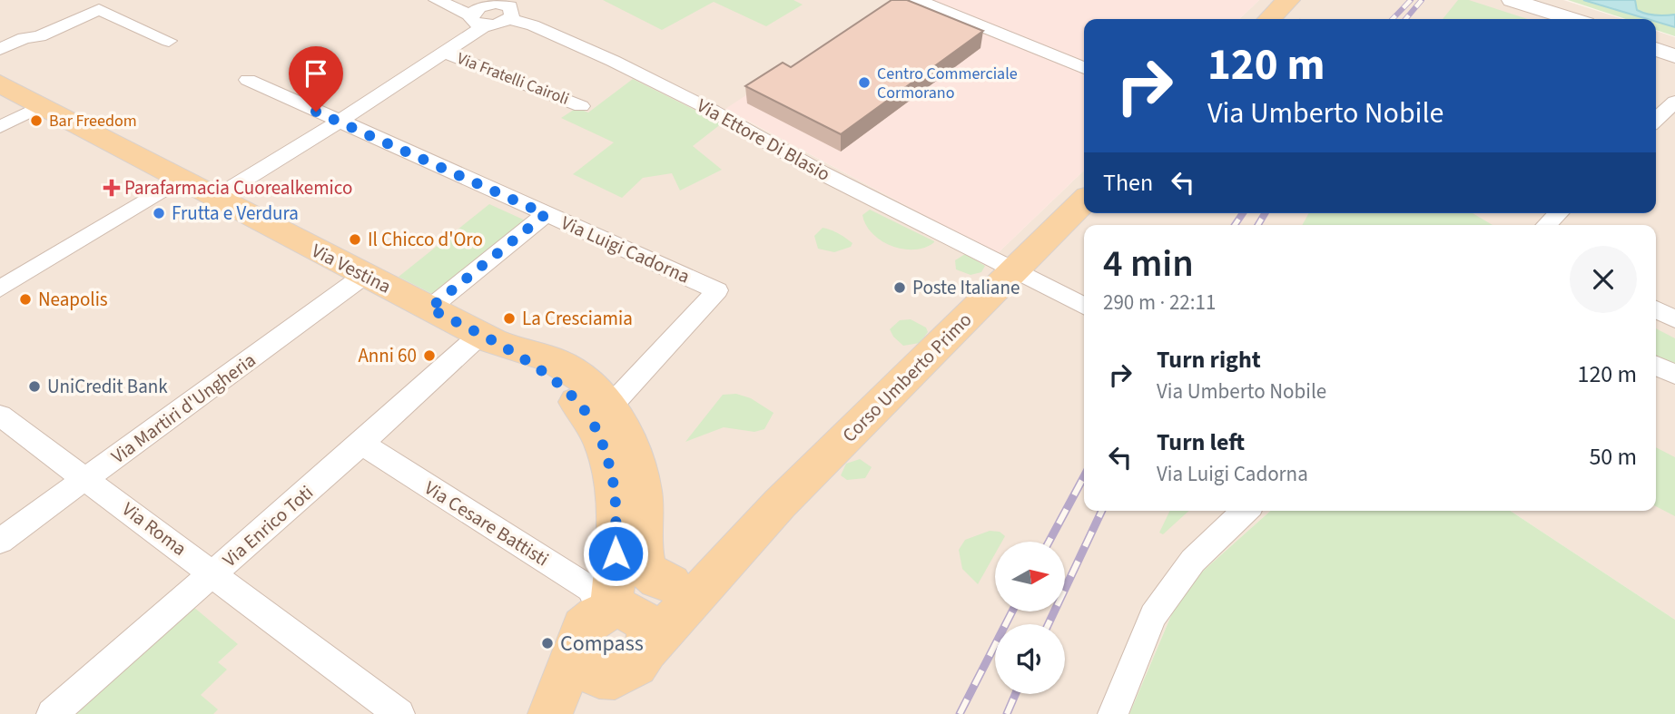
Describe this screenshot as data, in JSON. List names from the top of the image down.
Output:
{
  "streets": {
    "main road": ["Via Vestina", "Corso Umberto Primo"],
    "street": [
      "Via Fratelli Cairoli",
      "Via Ettore Di Blasio",
      "Via Luigi Cadorna",
      "Via Martiri d'Ungheria",
      "Via Cesare Battisti",
      "Via Enrico Toti",
      "Via Roma"
    ]
  },
  "crossings": [
    ["Via Ettore Di Blasio", "Corso Umberto Primo"],
    ["Via Luigi Cadorna", "Via Vestina"],
    ["Via Vestina", "Corso Umberto Primo"],
    ["Via Vestina", "Via Martiri d'Ungheria"],
    ["Via Vestina", "Via Cesare Battisti"],
    ["Via Vestina", "Via Enrico Toti"],
    ["Corso Umberto Primo", "Via Cesare Battisti"],
    ["Via Martiri d'Ungheria", "Via Roma"],
    ["Via Cesare Battisti", "Via Enrico Toti"],
    ["Via Enrico Toti", "Via Roma"]
  ],
  "places": {
    "other": [
      "Centro Commerciale Cormorano",
      "Bar Freedom",
      "Frutta e Verdura",
      "Il Chicco d'Oro",
      "Poste Italiane",
      "Neapolis",
      "La Cresciamia",
      "Anni 60",
      "UniCredit Bank",
      "Compass"
    ],
    "health": ["Parafarmacia Cuorealkemico"]
  },
  "north": "right",
  "page": {
    "turn": ["120 m", "Via Umberto Nobile"],
    "then": "Then",
    "heading": ["4 min", "290 m · 22:11"],
    "list": [
      {
        "name": "Turn right",
        "note": "Via Umberto Nobile",
        "value": "120 m"
      },
      {
        "name": "Turn left",
        "note": "Via Luigi Cadorna",
        "value": "50 m"
      }
    ]
  }
}
